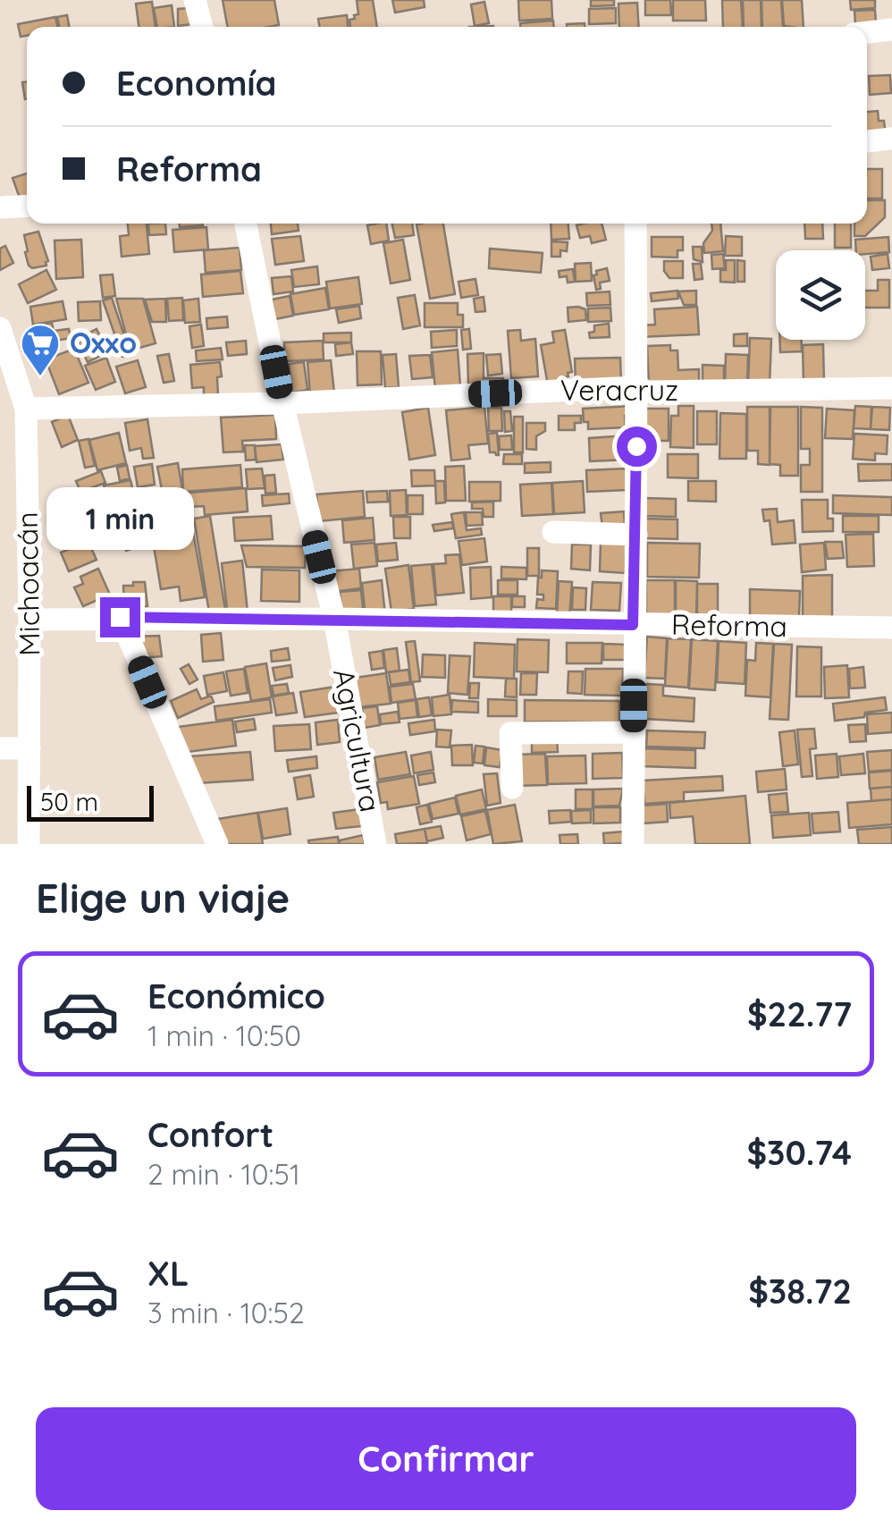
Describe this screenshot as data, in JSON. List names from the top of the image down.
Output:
{
  "streets": {
    "street": [
      "Veracruz",
      "Michoacán",
      "Reforma",
      "Agricultura"
    ]
  },
  "crossings": [
    ["Veracruz", "Michoacán"],
    ["Veracruz", "Agricultura"],
    ["Michoacán", "Reforma"],
    ["Reforma", "Agricultura"]
  ],
  "places": {
    "supermarket": ["Oxxo"]
  },
  "scale_bar": "50 m",
  "page": {
    "banner": ["Economía", "Reforma"],
    "bubble": "1 min",
    "scale": "50 m",
    "heading": "Elige un viaje",
    "list": [
      {
        "name": "Económico",
        "note": "1 min · 10:50",
        "value": "$22.77"
      },
      {
        "name": "Confort",
        "note": "2 min · 10:51",
        "value": "$30.74"
      },
      {
        "name": "XL",
        "note": "3 min · 10:52",
        "value": "$38.72"
      }
    ],
    "buttons": "Confirmar"
  }
}
